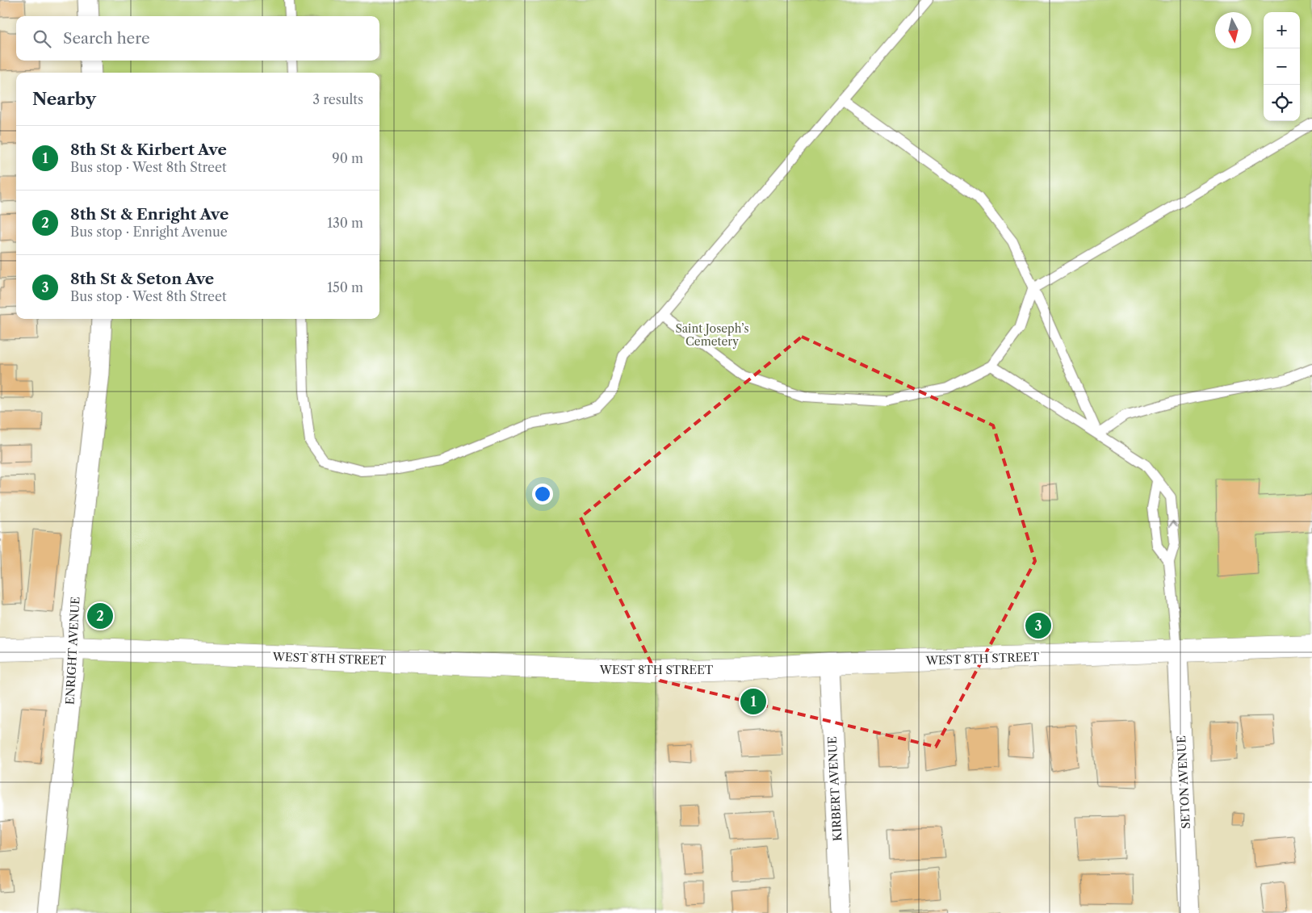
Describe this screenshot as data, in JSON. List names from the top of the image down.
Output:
{
  "streets": {
    "street": [
      "ENRIGHT AVENUE",
      "WEST 8TH STREET",
      "SETON AVENUE",
      "KIRBERT AVENUE"
    ]
  },
  "crossings": [
    ["ENRIGHT AVENUE", "WEST 8TH STREET"],
    ["WEST 8TH STREET", "SETON AVENUE"],
    ["WEST 8TH STREET", "KIRBERT AVENUE"]
  ],
  "parks": ["Saint Joseph’s Cemetery"],
  "north": "bottom",
  "page": {
    "map_buttons": ["+", "−"],
    "search": "Search here",
    "heading": ["Nearby", "3 results"],
    "list": [
      {
        "mark": "1",
        "name": "8th St & Kirbert Ave",
        "note": "Bus stop · West 8th Street",
        "value": "90 m"
      },
      {
        "mark": "2",
        "name": "8th St & Enright Ave",
        "note": "Bus stop · Enright Avenue",
        "value": "130 m"
      },
      {
        "mark": "3",
        "name": "8th St & Seton Ave",
        "note": "Bus stop · West 8th Street",
        "value": "150 m"
      }
    ],
    "pins": ["2", "3", "1"]
  }
}
